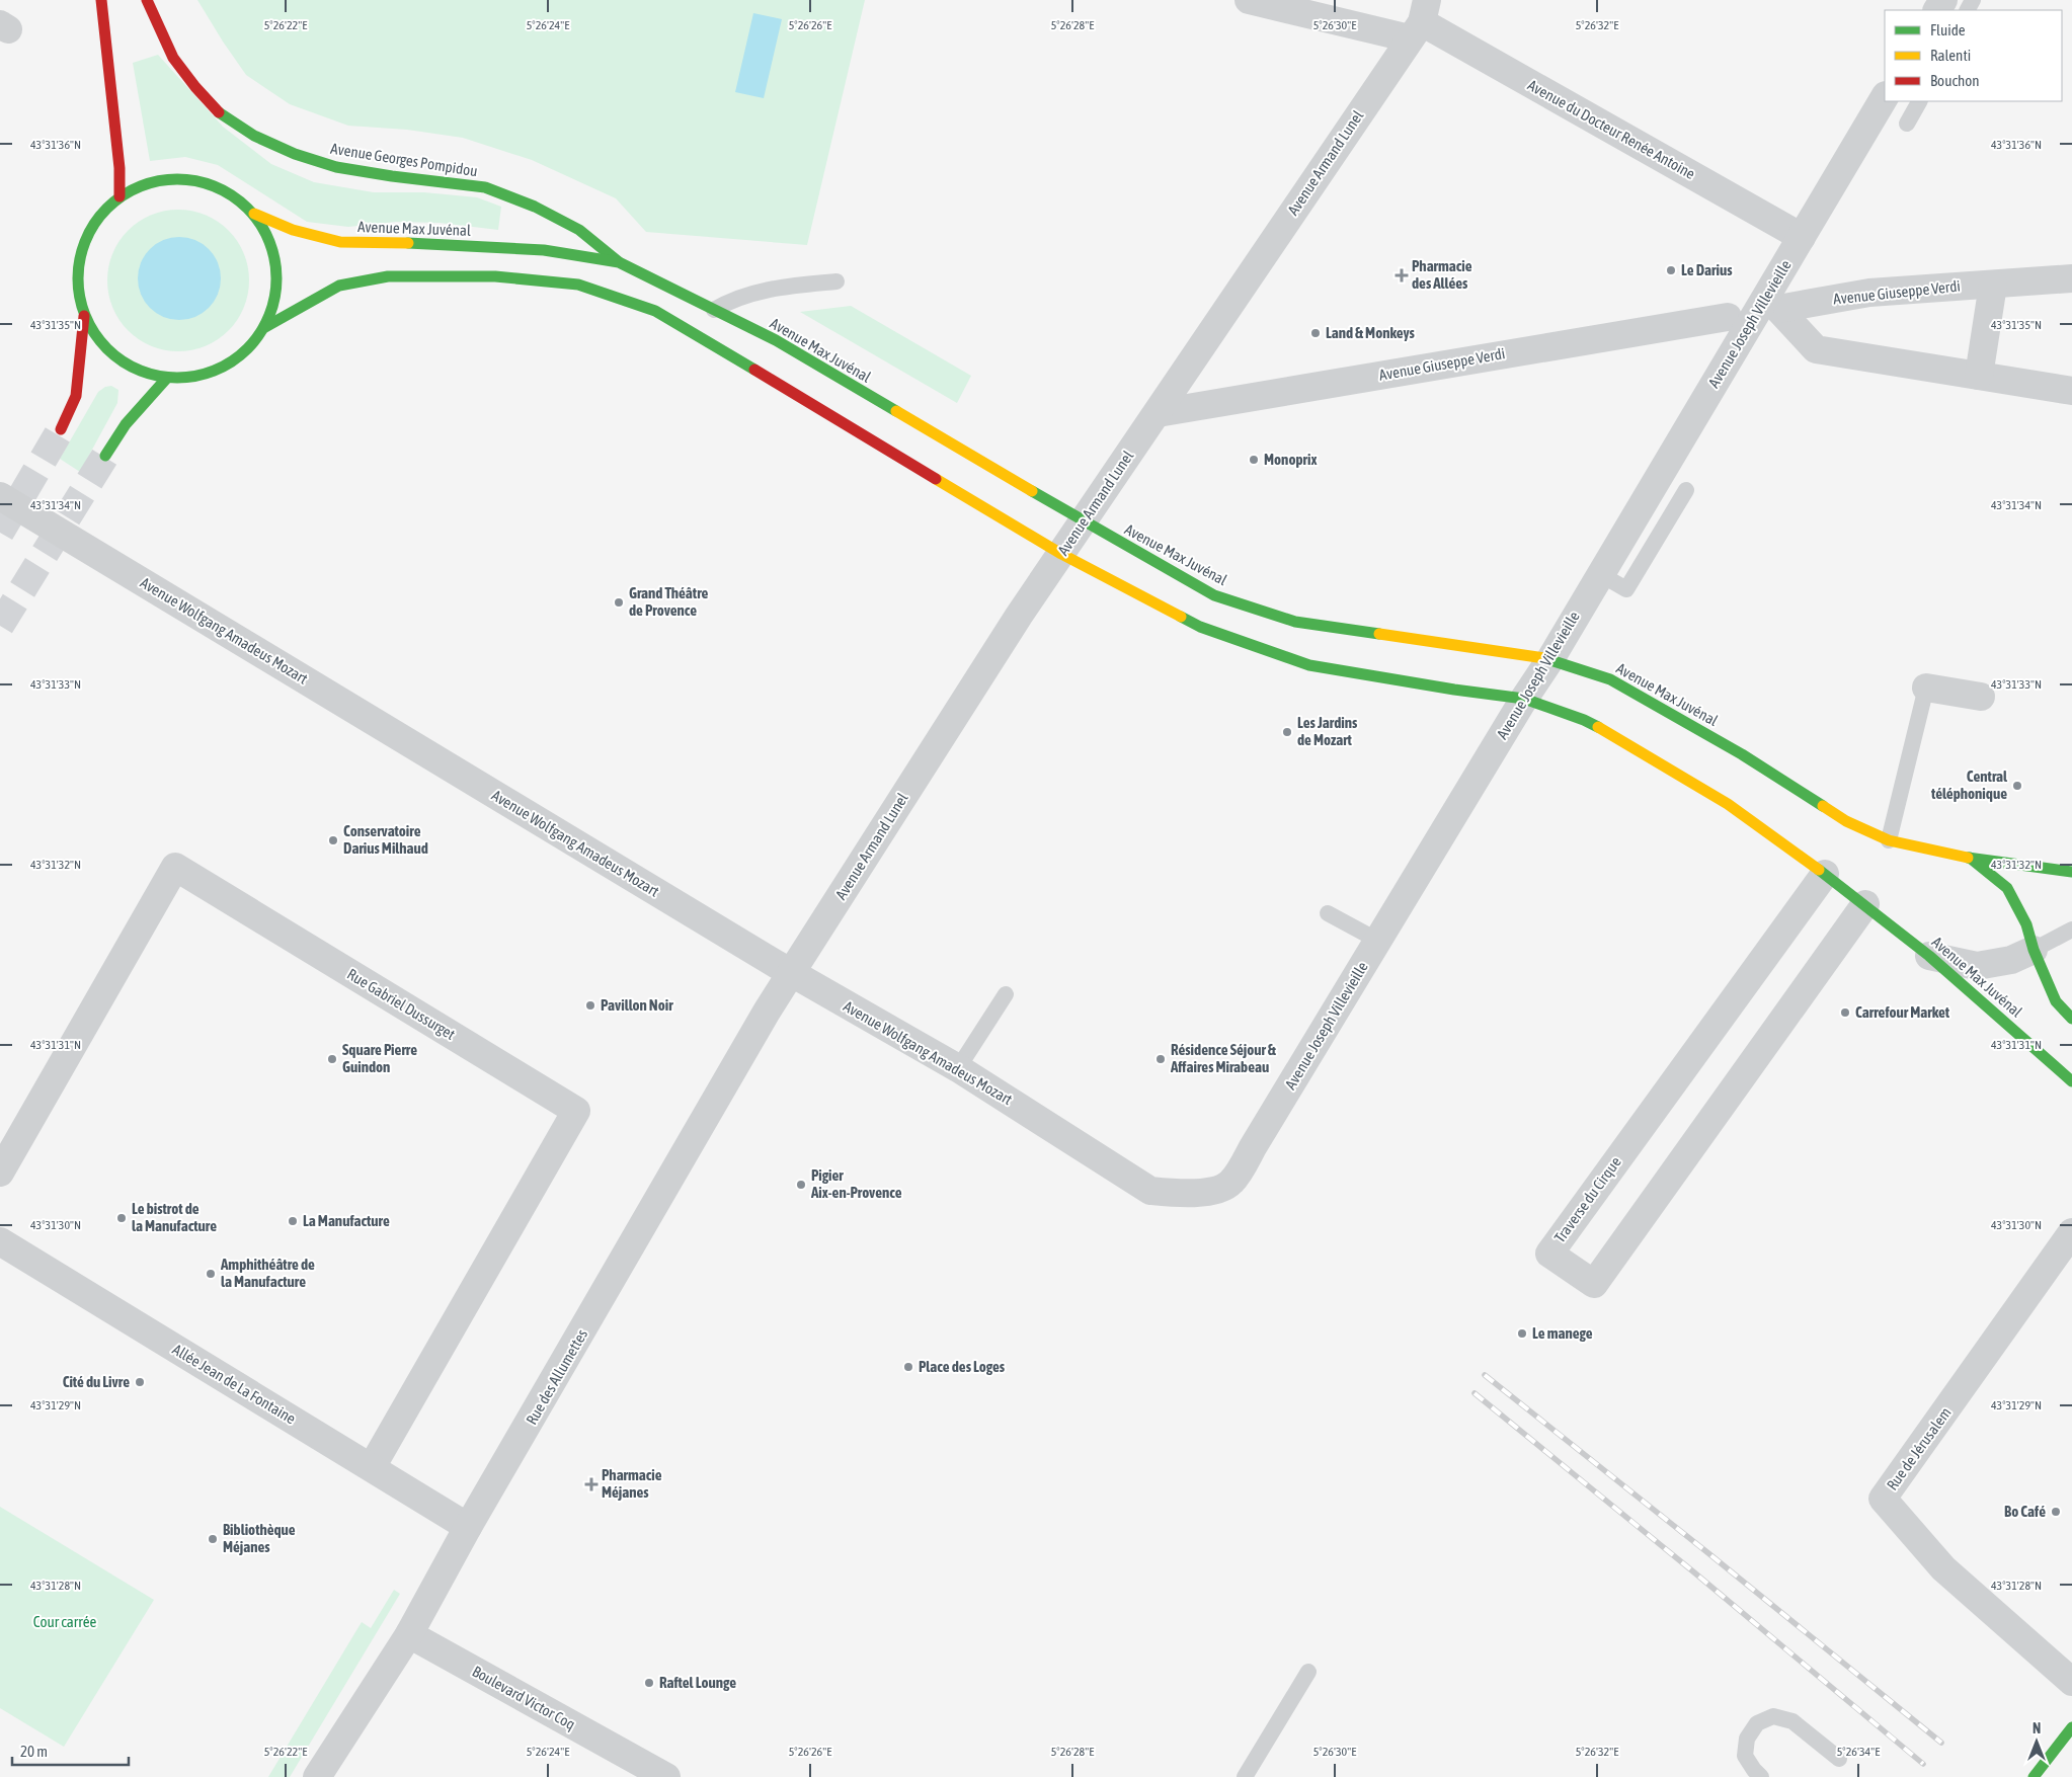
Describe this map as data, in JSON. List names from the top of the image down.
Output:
{
  "streets": {
    "main road": ["Avenue Georges Pompidou", "Avenue Max Juvénal"],
    "street": [
      "Avenue du Docteur Renée Antoine",
      "Avenue Armand Lunel",
      "Avenue Giuseppe Verdi",
      "Avenue Joseph Villevieille",
      "Avenue Wolfgang Amadeus Mozart",
      "Rue Gabriel Dussurget",
      "Traverse du Cirque",
      "Rue des Allumettes",
      "Allée Jean de La Fontaine",
      "Rue de Jérusalem",
      "Boulevard Victor Coq"
    ]
  },
  "crossings": [
    ["Avenue du Docteur Renée Antoine", "Avenue Armand Lunel"],
    ["Avenue du Docteur Renée Antoine", "Avenue Joseph Villevieille"],
    ["Avenue Georges Pompidou", "Avenue Max Juvénal"],
    ["Avenue Armand Lunel", "Avenue Max Juvénal"],
    ["Avenue Armand Lunel", "Avenue Giuseppe Verdi"],
    ["Avenue Armand Lunel", "Avenue Wolfgang Amadeus Mozart"],
    ["Avenue Armand Lunel", "Rue des Allumettes"],
    ["Avenue Max Juvénal", "Avenue Joseph Villevieille"],
    ["Avenue Max Juvénal", "Traverse du Cirque"],
    ["Avenue Joseph Villevieille", "Avenue Wolfgang Amadeus Mozart"],
    ["Avenue Wolfgang Amadeus Mozart", "Rue des Allumettes"],
    ["Rue Gabriel Dussurget", "Allée Jean de La Fontaine"],
    ["Rue des Allumettes", "Allée Jean de La Fontaine"],
    ["Rue des Allumettes", "Boulevard Victor Coq"]
  ],
  "parks": ["Cour carrée"],
  "places": {
    "other": [
      "Le Darius",
      "Land & Monkeys",
      "Monoprix",
      "Grand Théâtre de Provence",
      "Les Jardins de Mozart",
      "Central téléphonique",
      "Conservatoire Darius Milhaud",
      "Pavillon Noir",
      "Carrefour Market",
      "Square Pierre Guindon",
      "Résidence Séjour & Affaires Mirabeau",
      "Pigier Aix-en-Provence",
      "Le bistrot de la Manufacture",
      "La Manufacture",
      "Amphithéâtre de la Manufacture",
      "Le manege",
      "Place des Loges",
      "Cité du Livre",
      "Bo Café",
      "Bibliothèque Méjanes",
      "Raftel Lounge"
    ],
    "health": ["Pharmacie des Allées", "Pharmacie Méjanes"]
  },
  "legend": ["Fluide", "Ralenti", "Bouchon"],
  "scale_bar": "20 m",
  "north": "top",
  "coordinates": [
    "5°26'22\"E",
    "5°26'24\"E",
    "5°26'26\"E",
    "5°26'28\"E",
    "5°26'30\"E",
    "5°26'32\"E",
    "43°31'36\"N",
    "43°31'35\"N",
    "43°31'34\"N",
    "43°31'33\"N",
    "43°31'32\"N",
    "43°31'31\"N",
    "43°31'30\"N",
    "43°31'29\"N",
    "43°31'28\"N",
    "5°26'34\"E"
  ]
}
